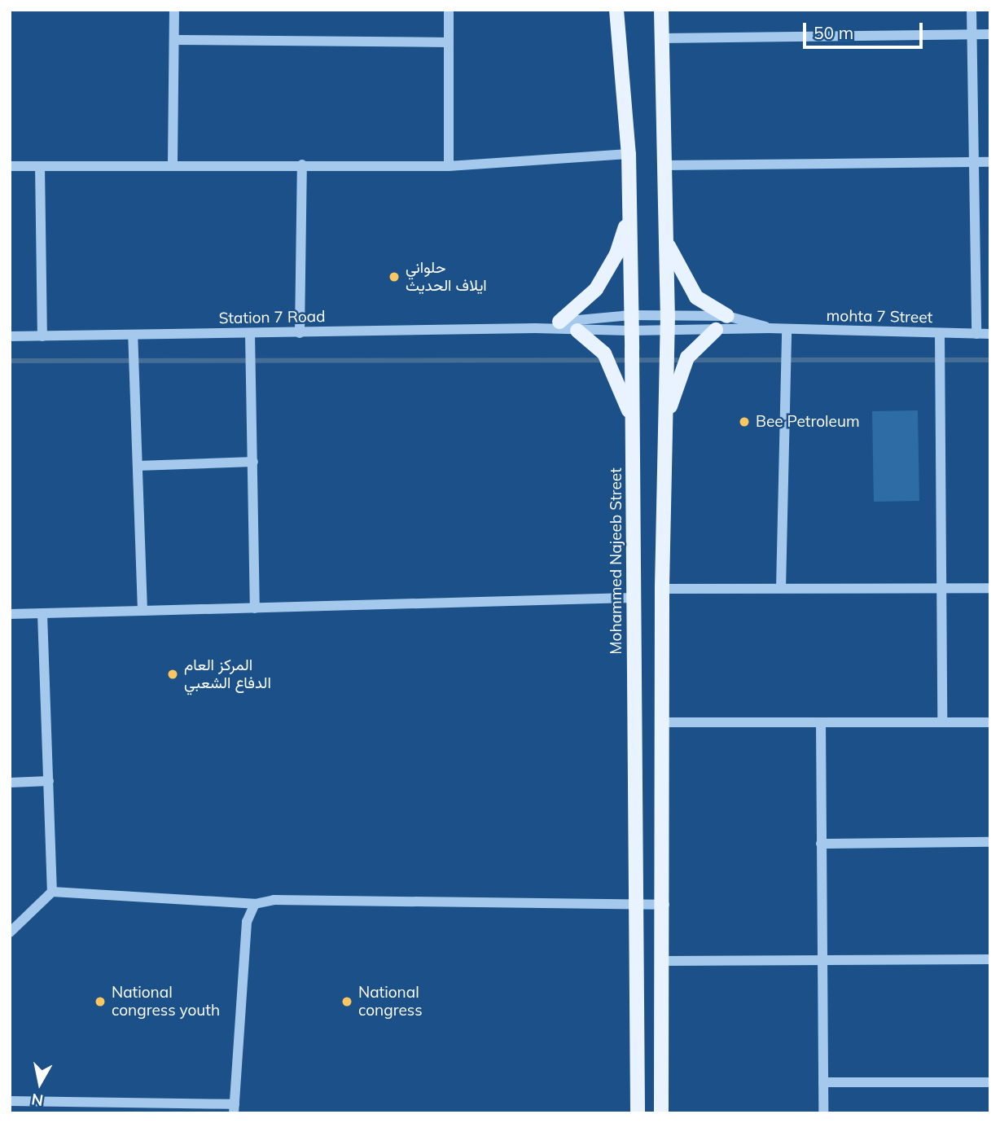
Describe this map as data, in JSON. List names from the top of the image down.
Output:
{
  "streets": {
    "main road": ["Mohammed Najeeb Street"],
    "street": ["mohta 7 Street", "Station 7 Road"]
  },
  "crossings": [
    ["mohta 7 Street", "Station 7 Road"],
    ["Station 7 Road", "Mohammed Najeeb Street"]
  ],
  "places": [
    "حلواني ايلاف الحديث",
    "Bee Petroleum",
    "المركز العام الدفاع الشعبي",
    "National congress youth",
    "National congress"
  ],
  "scale_bar": "50 m",
  "north": "bottom"
}
